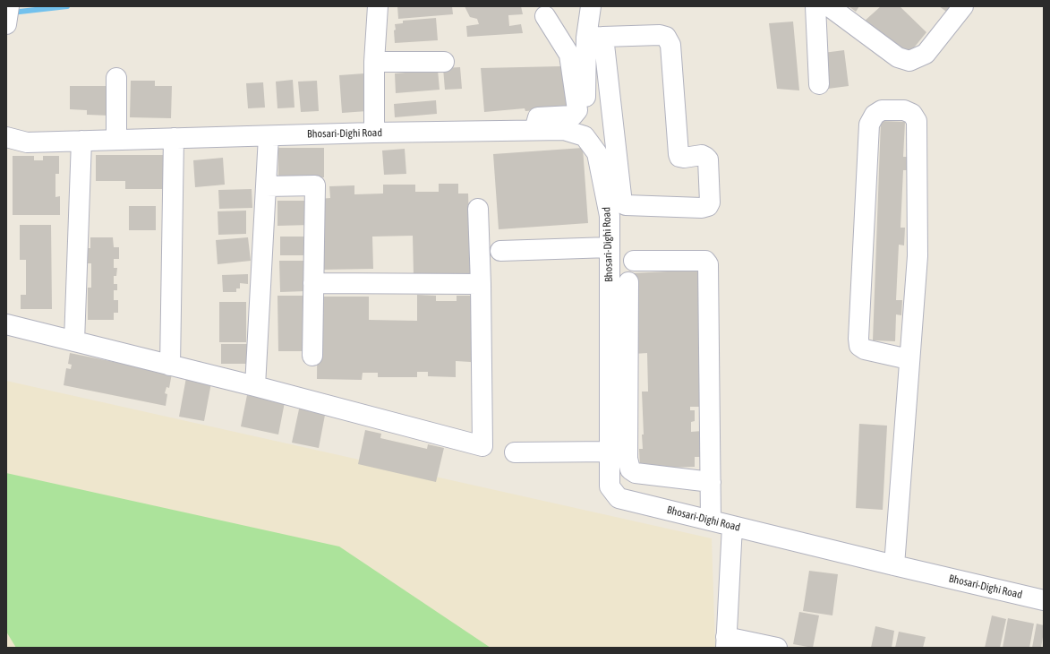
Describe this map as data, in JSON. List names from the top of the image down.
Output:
{
  "streets": {
    "street": ["Bhosari-Dighi Road"]
  }
}
